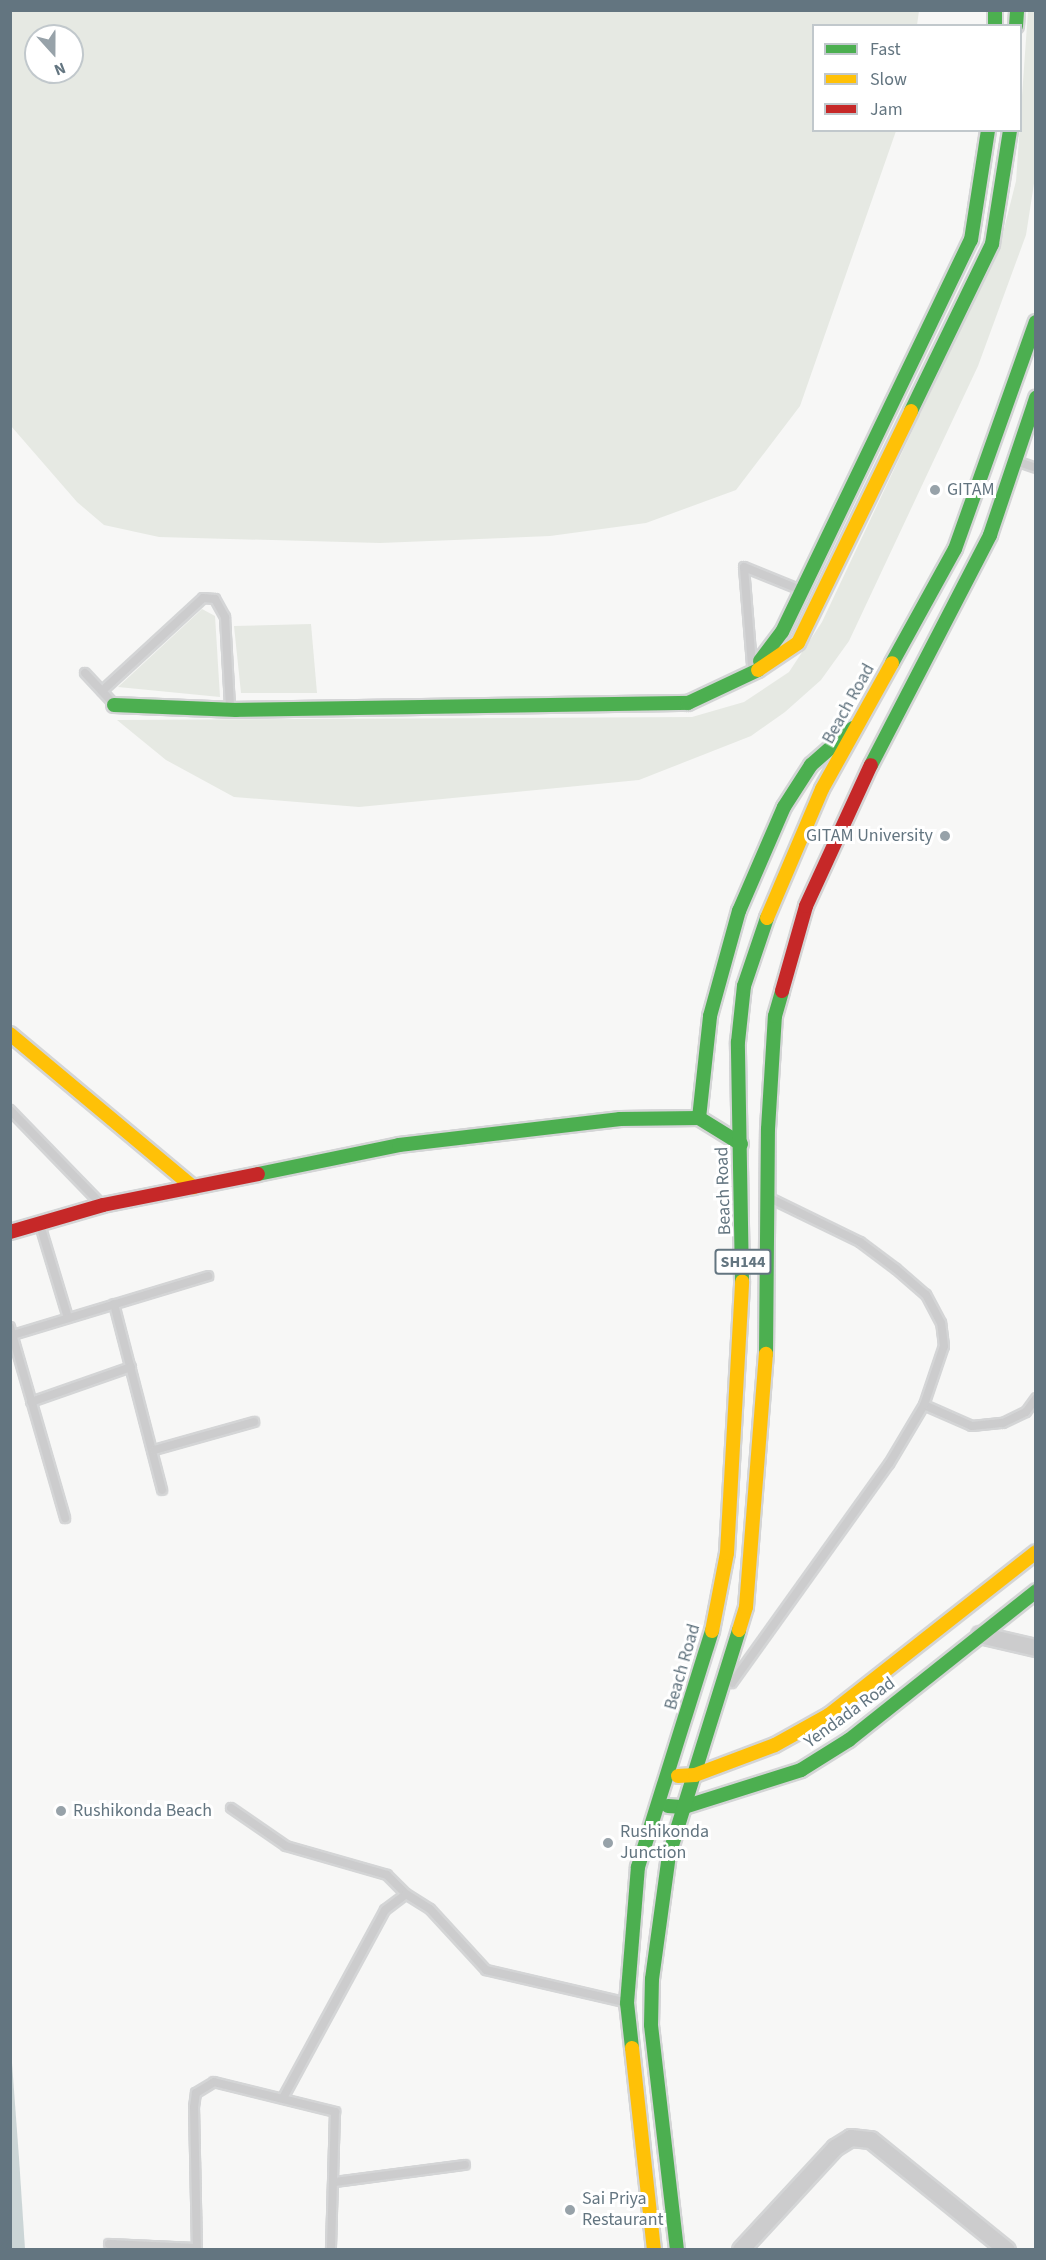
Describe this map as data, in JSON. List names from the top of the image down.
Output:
{
  "streets": {
    "main road": ["Beach Road", "SH144", "Yendada Road"]
  },
  "crossings": [
    ["Beach Road", "Yendada Road"],
    ["SH144", "Yendada Road"]
  ],
  "places": [
    "GITAM",
    "GITAM University",
    "Rushikonda Beach",
    "Rushikonda Junction",
    "Sai Priya Restaurant"
  ],
  "legend": ["Fast", "Slow", "Jam"],
  "north": "bottom"
}
